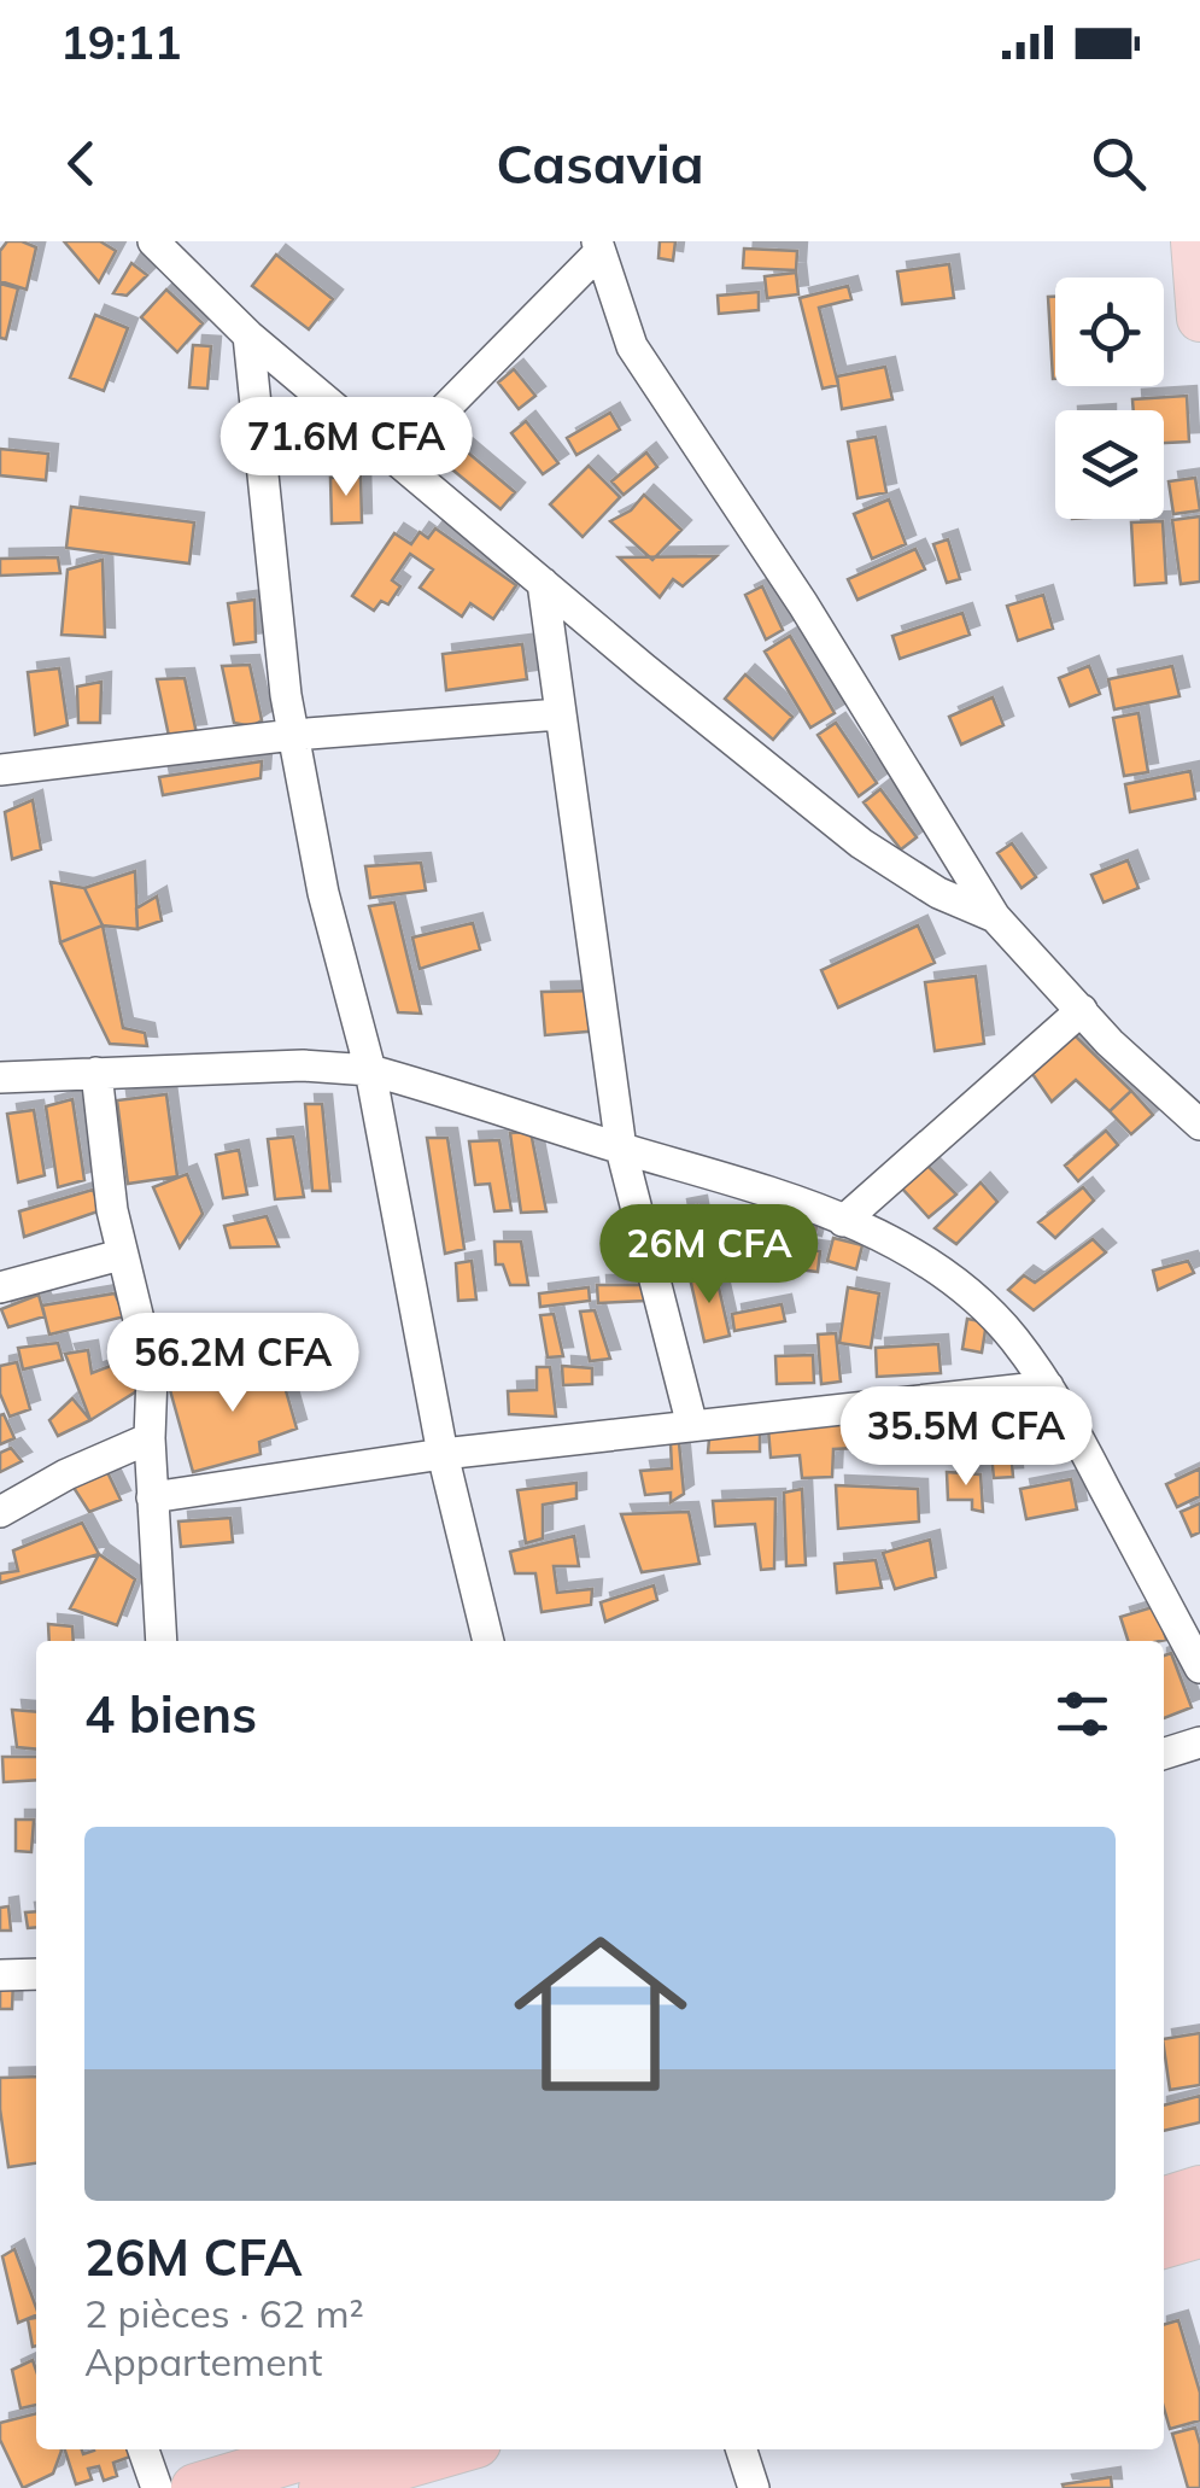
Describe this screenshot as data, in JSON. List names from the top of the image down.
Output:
{
  "page": {
    "status": "19:11",
    "header": "Casavia",
    "price": [
      "71.6M CFA",
      "26M CFA",
      "56.2M CFA",
      "35.5M CFA"
    ],
    "heading": "4 biens",
    "list": [
      {
        "name": "26M CFA",
        "note": "2 pièces · 62 m² · Appartement"
      }
    ]
  }
}
